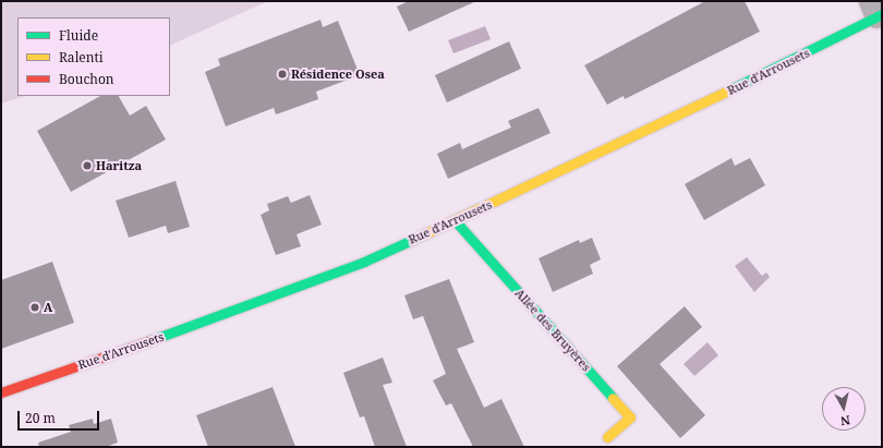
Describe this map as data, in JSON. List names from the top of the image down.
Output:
{
  "streets": {
    "main road": ["Rue d'Arrousets", "Allée des Bruyères"]
  },
  "crossings": [
    ["Rue d'Arrousets", "Allée des Bruyères"]
  ],
  "places": ["Résidence Osea", "Haritza", "A"],
  "legend": ["Fluide", "Ralenti", "Bouchon"],
  "scale_bar": "20 m",
  "north": "bottom"
}
